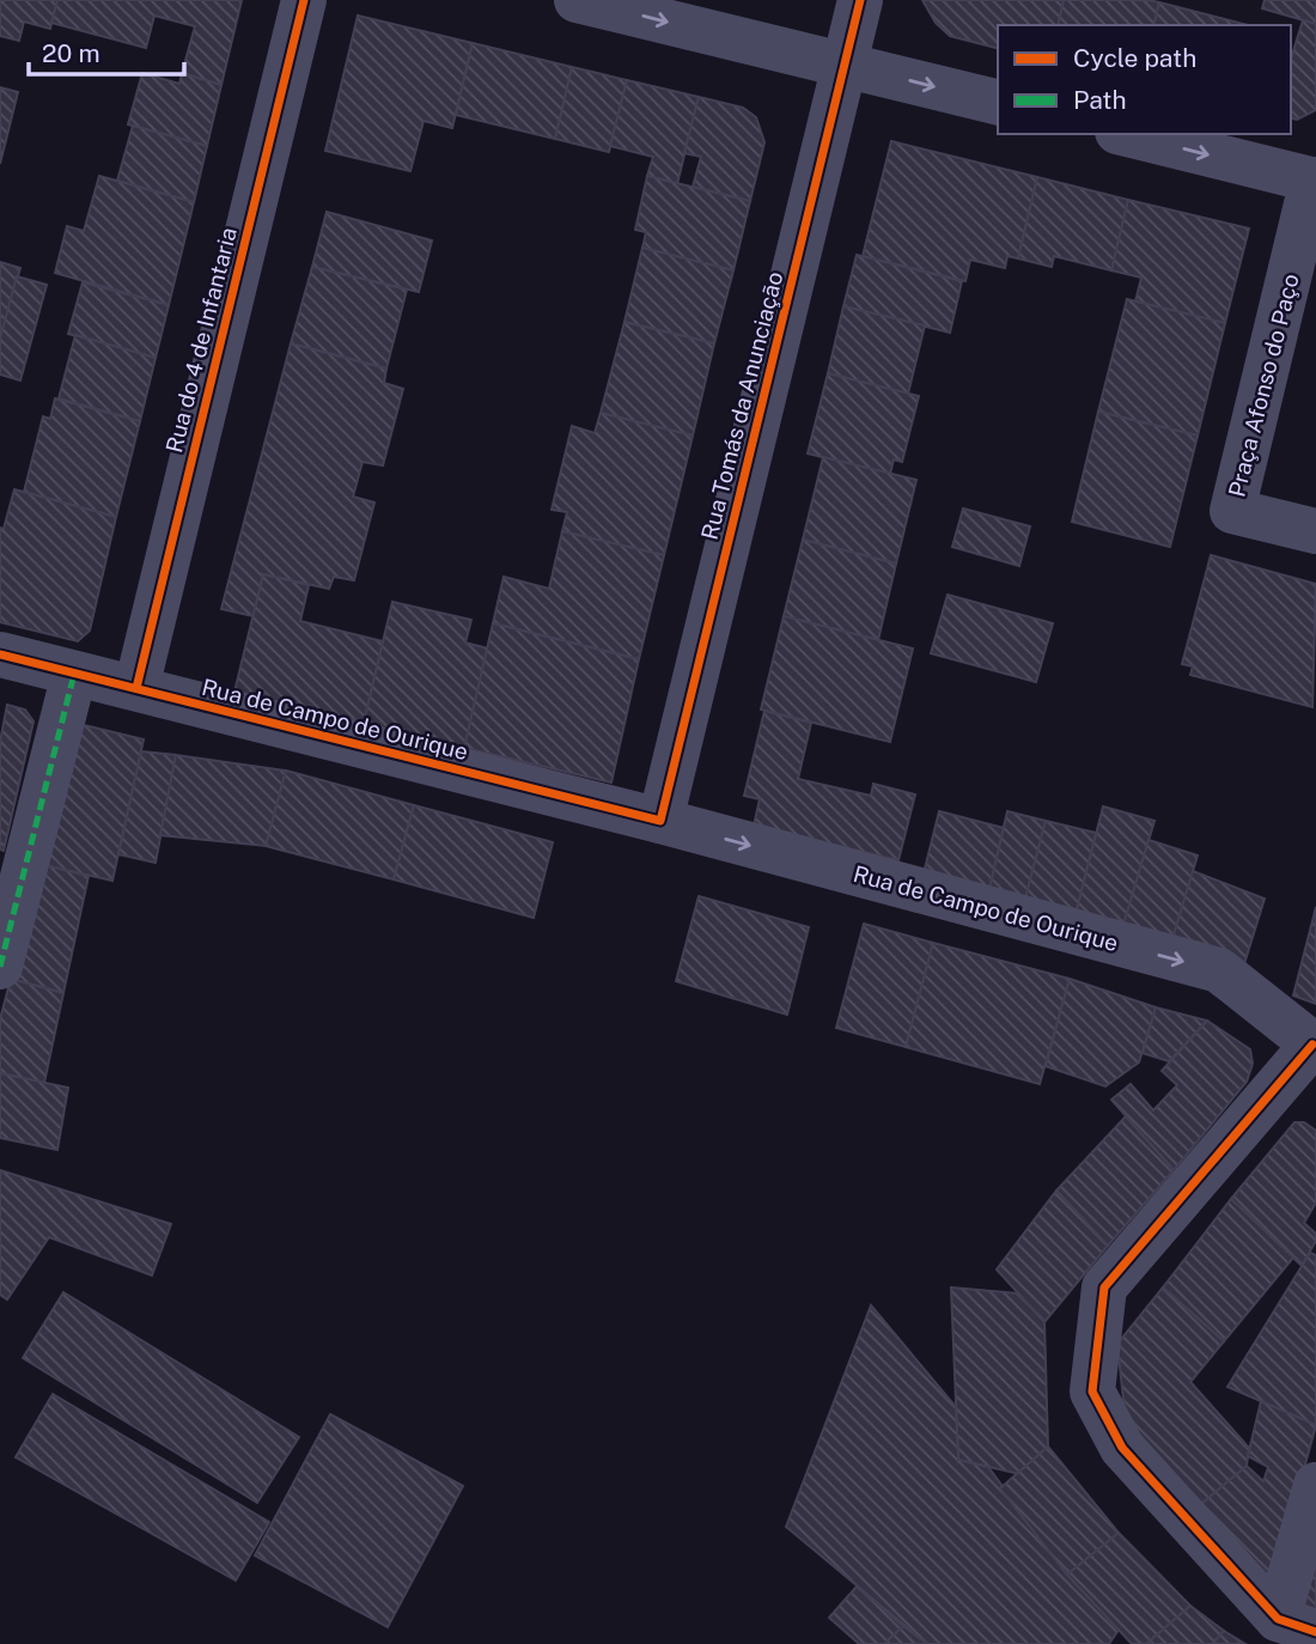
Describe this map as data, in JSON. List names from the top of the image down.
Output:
{
  "streets": {
    "street": [
      "Rua do 4 de Infantaria",
      "Praça Afonso do Paço",
      "Rua Tomás da Anunciação",
      "Rua de Campo de Ourique"
    ]
  },
  "crossings": [
    ["Rua do 4 de Infantaria", "Rua de Campo de Ourique"],
    ["Rua Tomás da Anunciação", "Rua de Campo de Ourique"]
  ],
  "one_way": ["Rua de Campo de Ourique"],
  "legend": ["Cycle path", "Path"],
  "scale_bar": "20 m"
}
